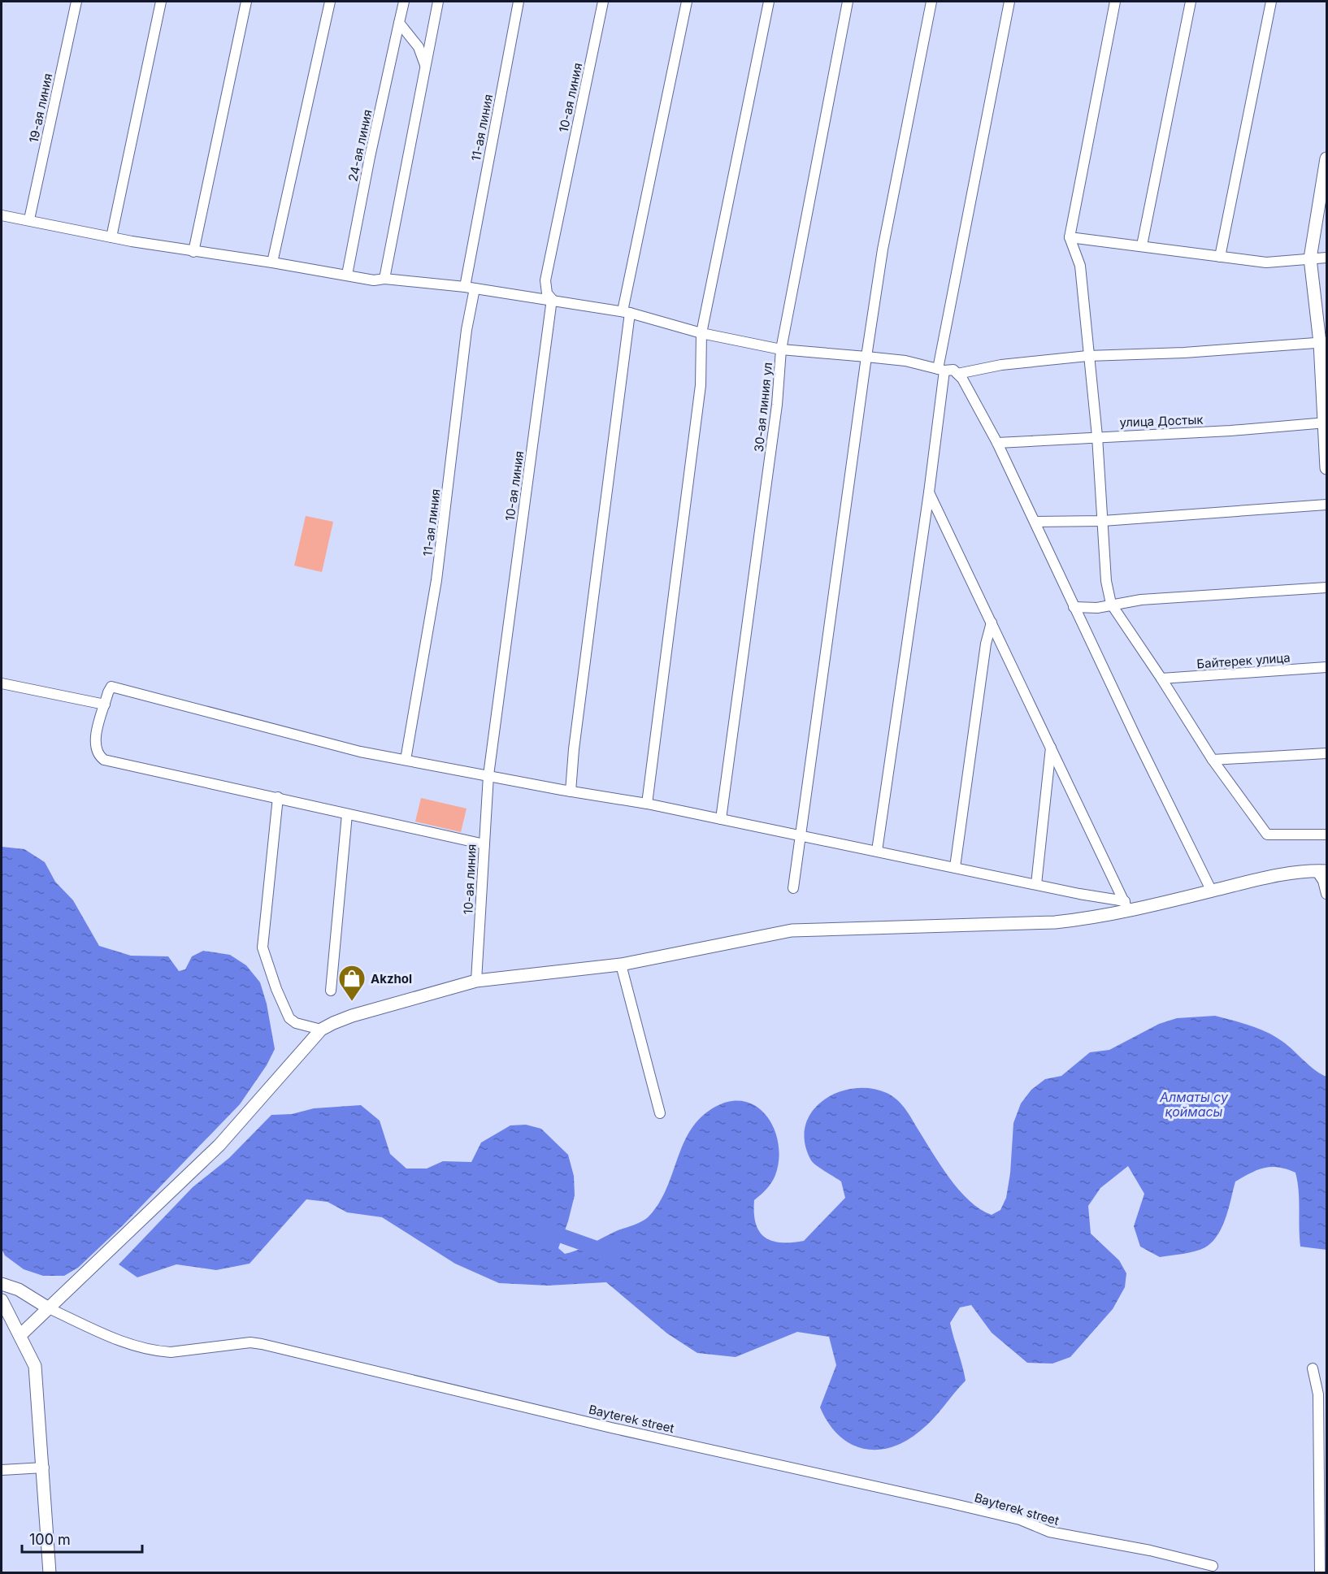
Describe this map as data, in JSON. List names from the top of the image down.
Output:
{
  "streets": {
    "street": [
      "10-ая линия",
      "19-ая линия",
      "11-ая линия",
      "24-ая линия",
      "30-ая линия ул",
      "улица Достык",
      "Байтерек улица",
      "Bayterek street"
    ]
  },
  "water": ["Алматы су қоймасы"],
  "places": {
    "shop": ["Akzhol"]
  },
  "scale_bar": "100 m"
}
